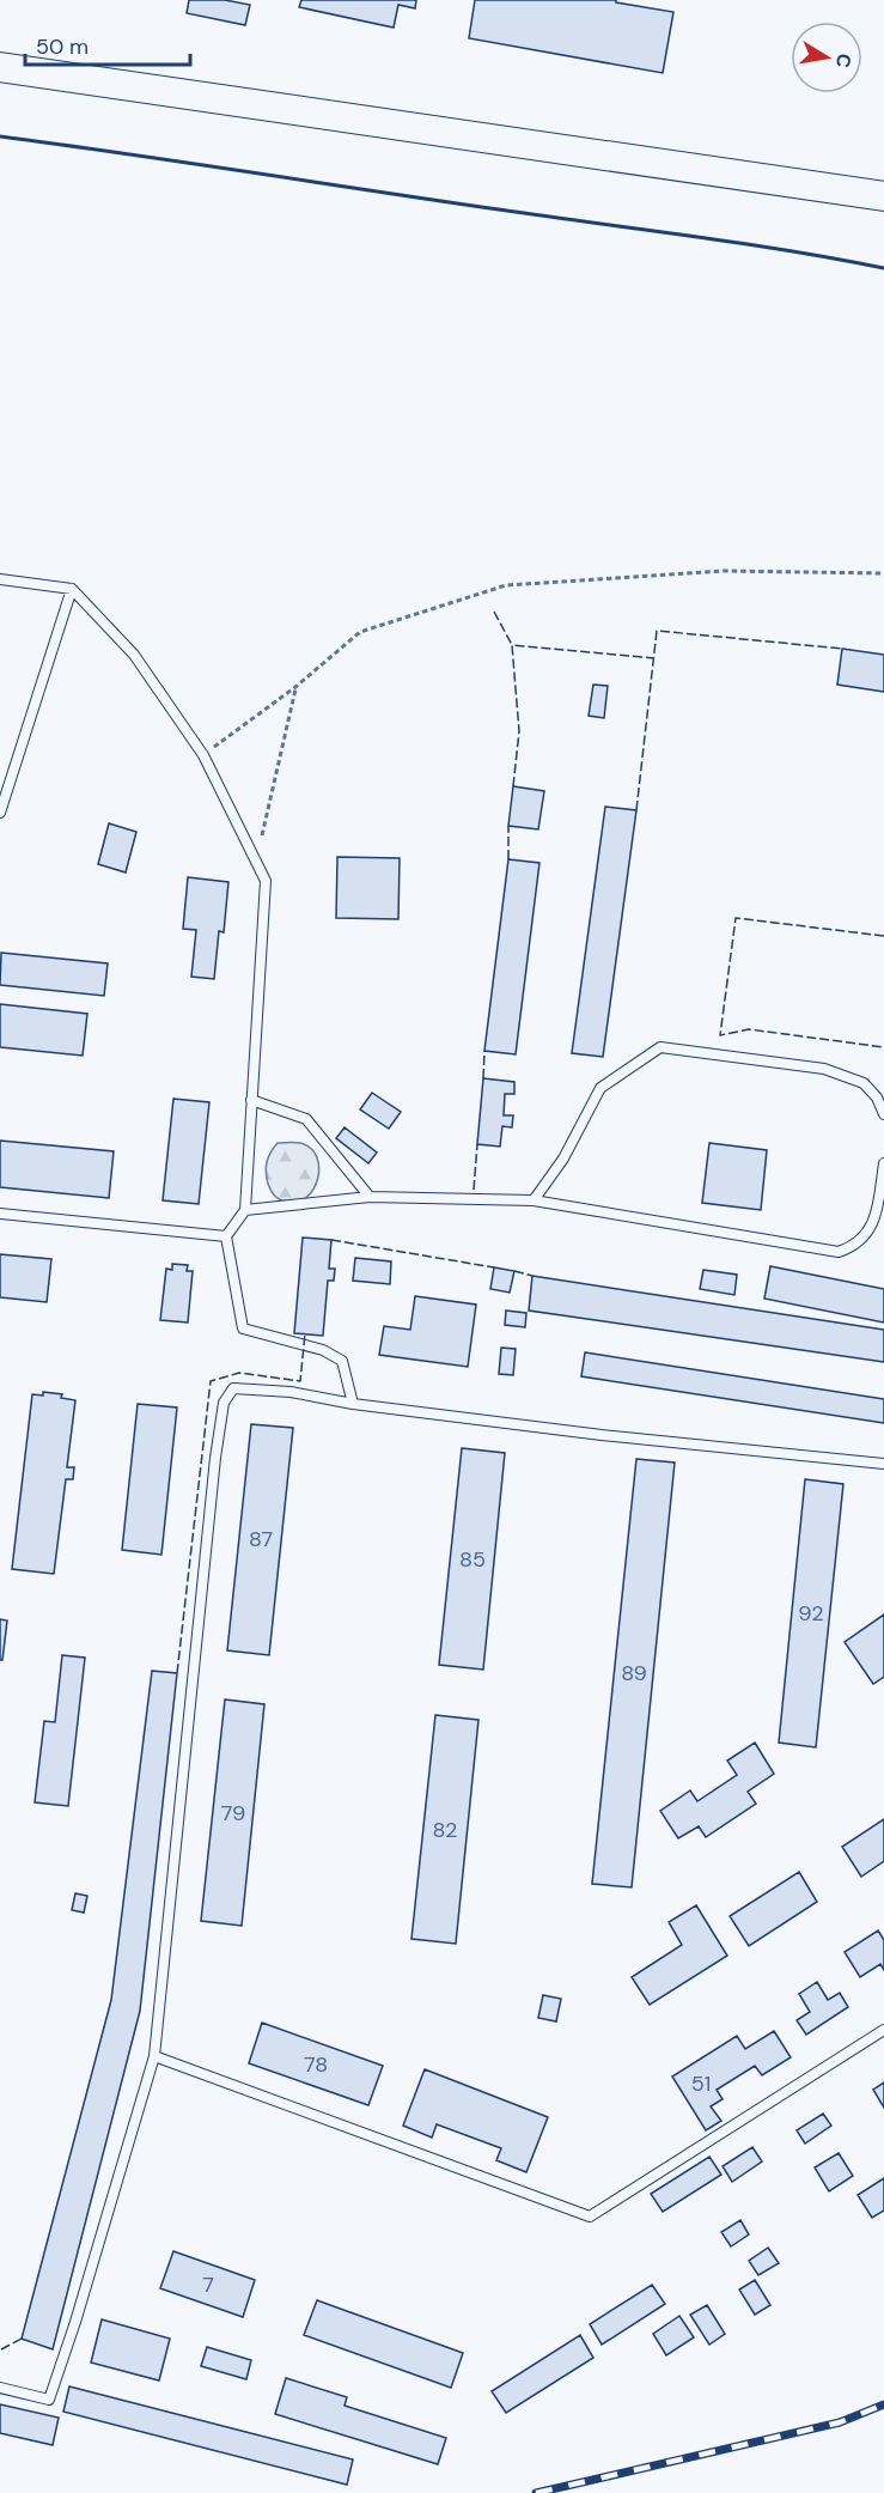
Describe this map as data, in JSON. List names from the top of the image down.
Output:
{
  "house_numbers": [
    "87",
    "85",
    "92",
    "89",
    "79",
    "82",
    "78",
    "51",
    "7"
  ],
  "scale_bar": "50 m",
  "north": "right"
}
